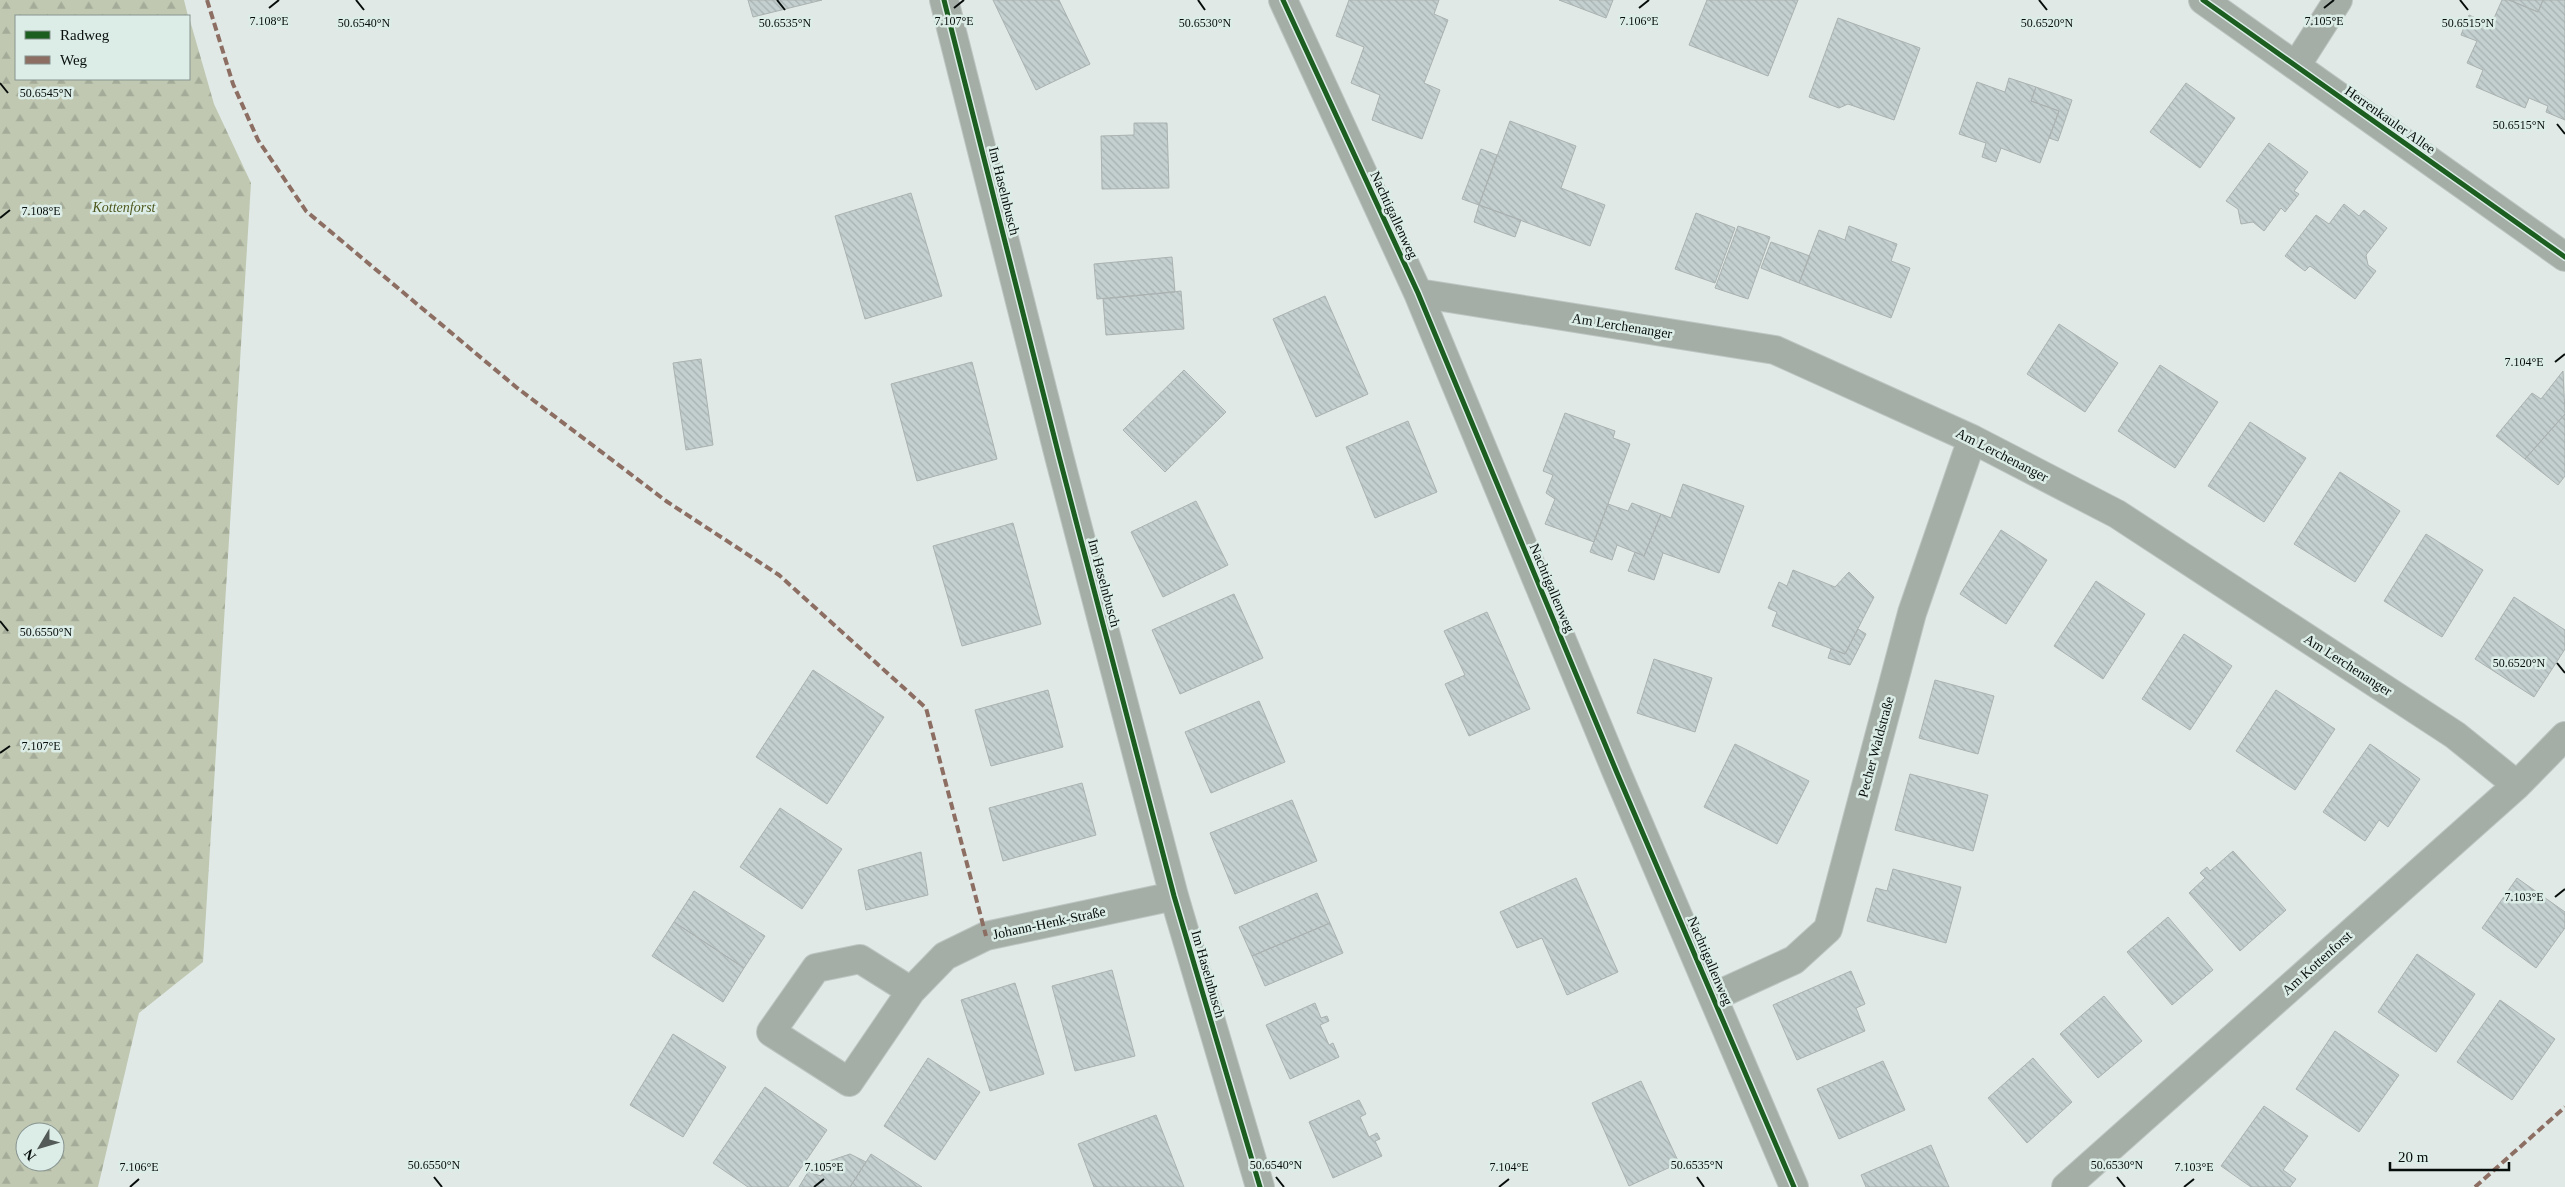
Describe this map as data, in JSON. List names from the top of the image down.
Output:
{
  "streets": {
    "street": [
      "Herrenkauler Allee",
      "Im Haselnbusch",
      "Nachtigallenweg",
      "Am Lerchenanger",
      "Pecher Waldstraße",
      "Johann-Henk-Straße",
      "Am Kottenforst"
    ]
  },
  "crossings": [
    ["Im Haselnbusch", "Johann-Henk-Straße"],
    ["Nachtigallenweg", "Am Lerchenanger"],
    ["Nachtigallenweg", "Pecher Waldstraße"],
    ["Am Lerchenanger", "Pecher Waldstraße"],
    ["Am Lerchenanger", "Am Kottenforst"]
  ],
  "parks": ["Kottenforst"],
  "legend": ["Radweg", "Weg"],
  "scale_bar": "20 m",
  "north": "bottom left",
  "coordinates": [
    "7.107°E",
    "7.106°E",
    "7.105°E",
    "7.108°E",
    "50.6540°N",
    "50.6535°N",
    "50.6530°N",
    "50.6520°N",
    "50.6515°N",
    "50.6545°N",
    "7.104°E",
    "50.6550°N",
    "7.103°E"
  ]
}
